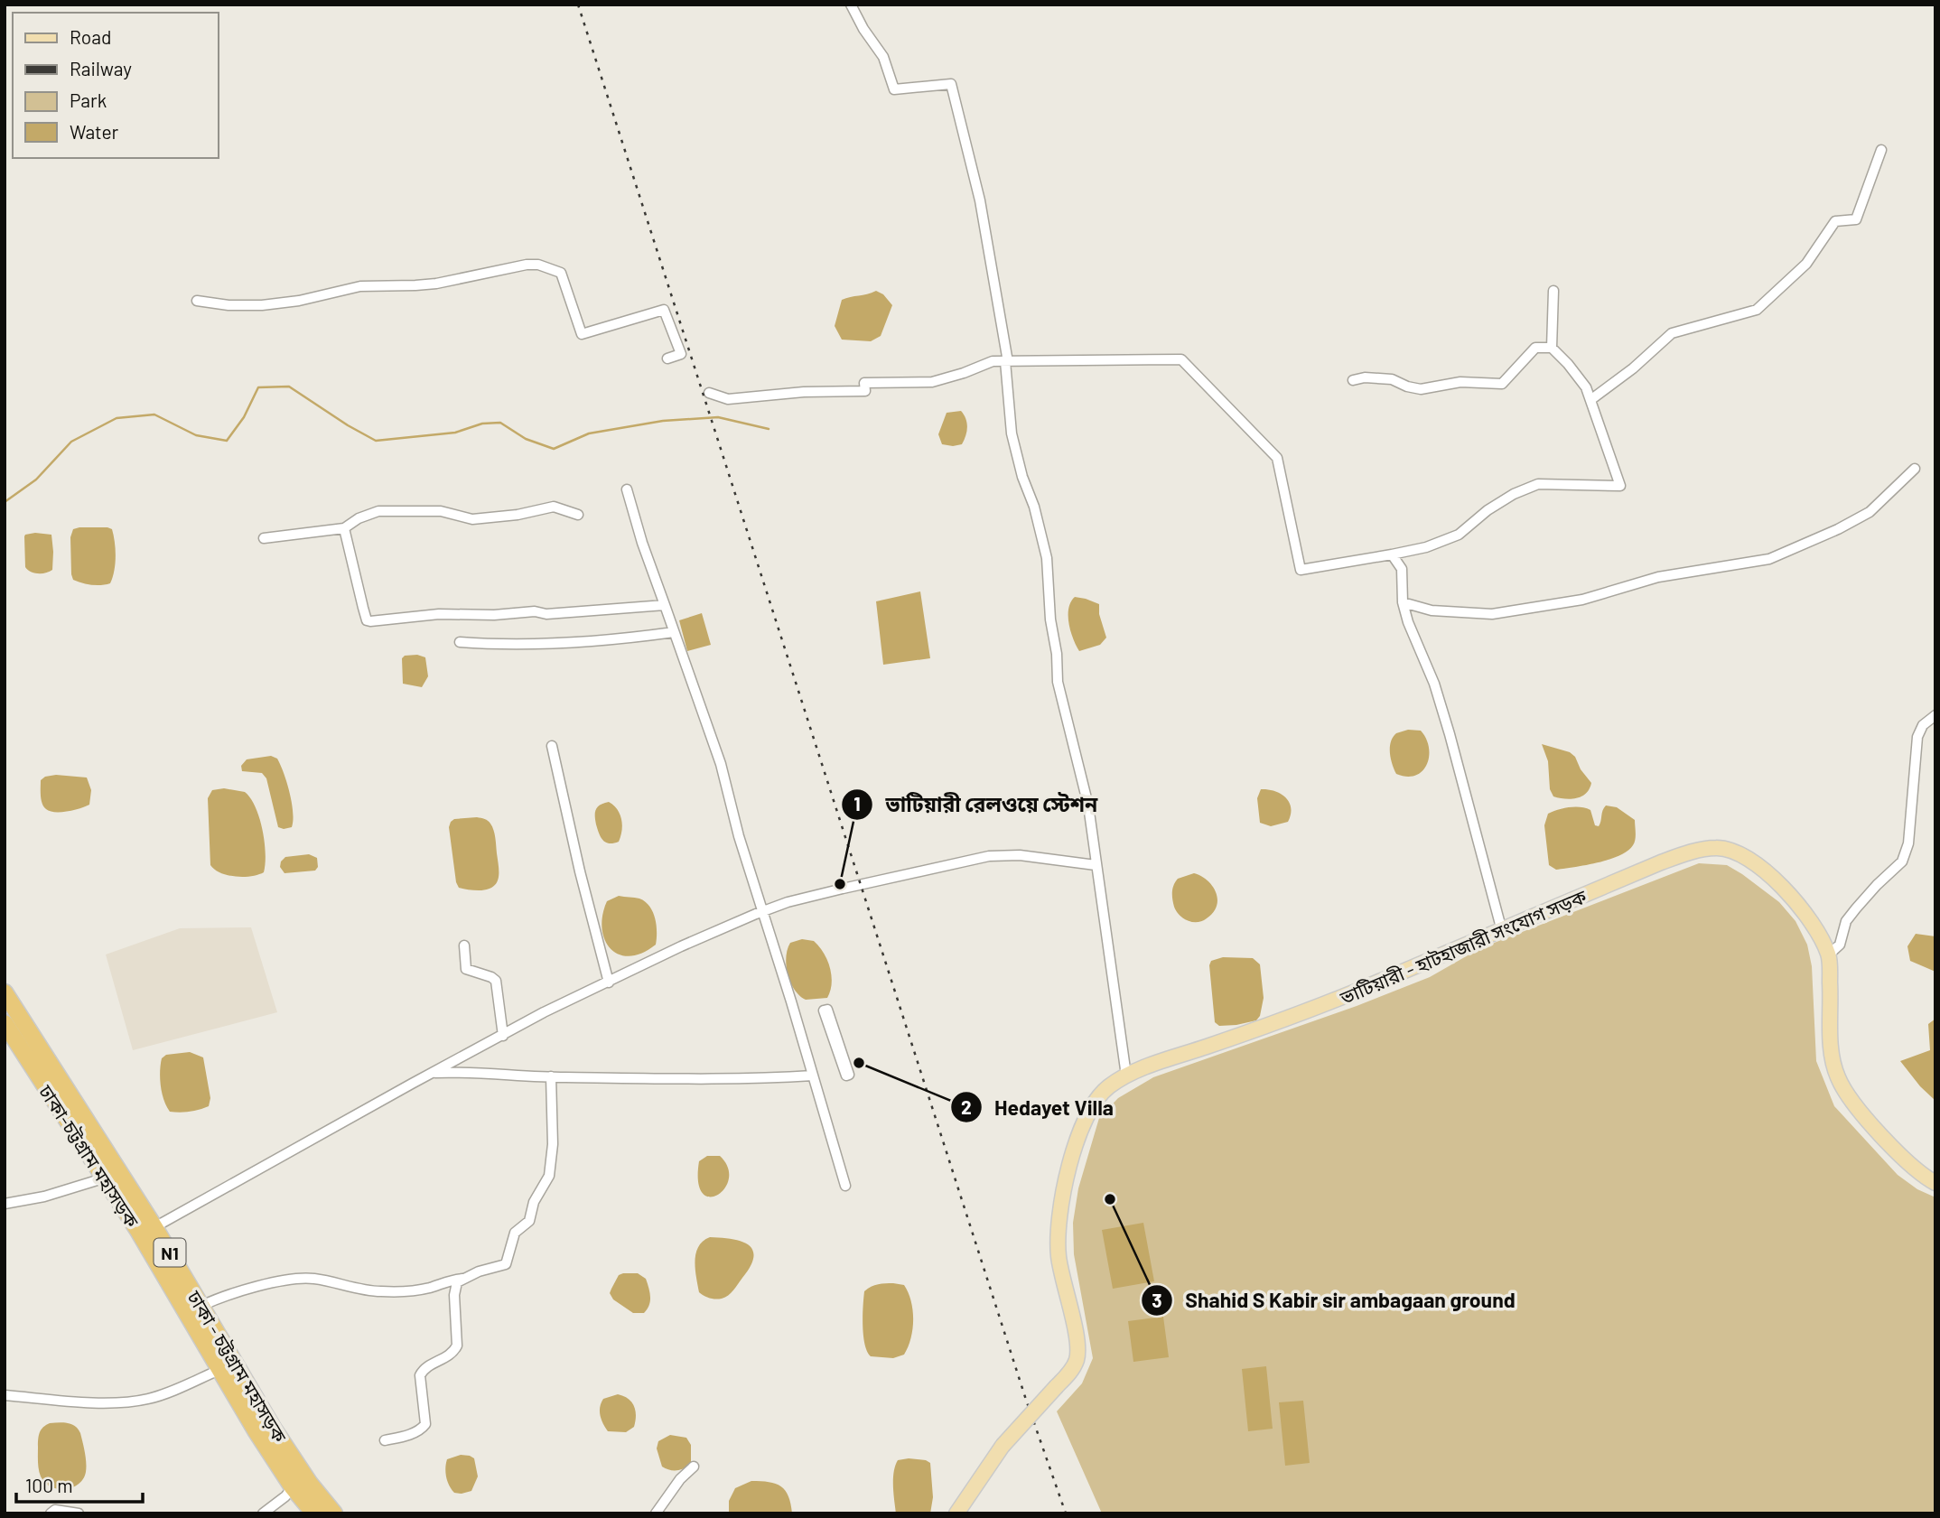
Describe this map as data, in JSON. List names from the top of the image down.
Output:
{
  "streets": {
    "highway": ["ঢাকা-চট্টগ্রাম মহাসড়ক", "N1", "ঢাকা - চট্টগ্রাম মহাসড়ক"],
    "main road": ["ভাটিয়ারী - হাটহাজারী সংযোগ সড়ক"]
  },
  "places": ["ভাটিয়ারী রেলওয়ে স্টেশন", "Hedayet Villa", "Shahid S Kabir sir ambagaan ground"],
  "legend": [
    "Road",
    "Railway",
    "Park",
    "Water"
  ],
  "scale_bar": "100 m"
}
